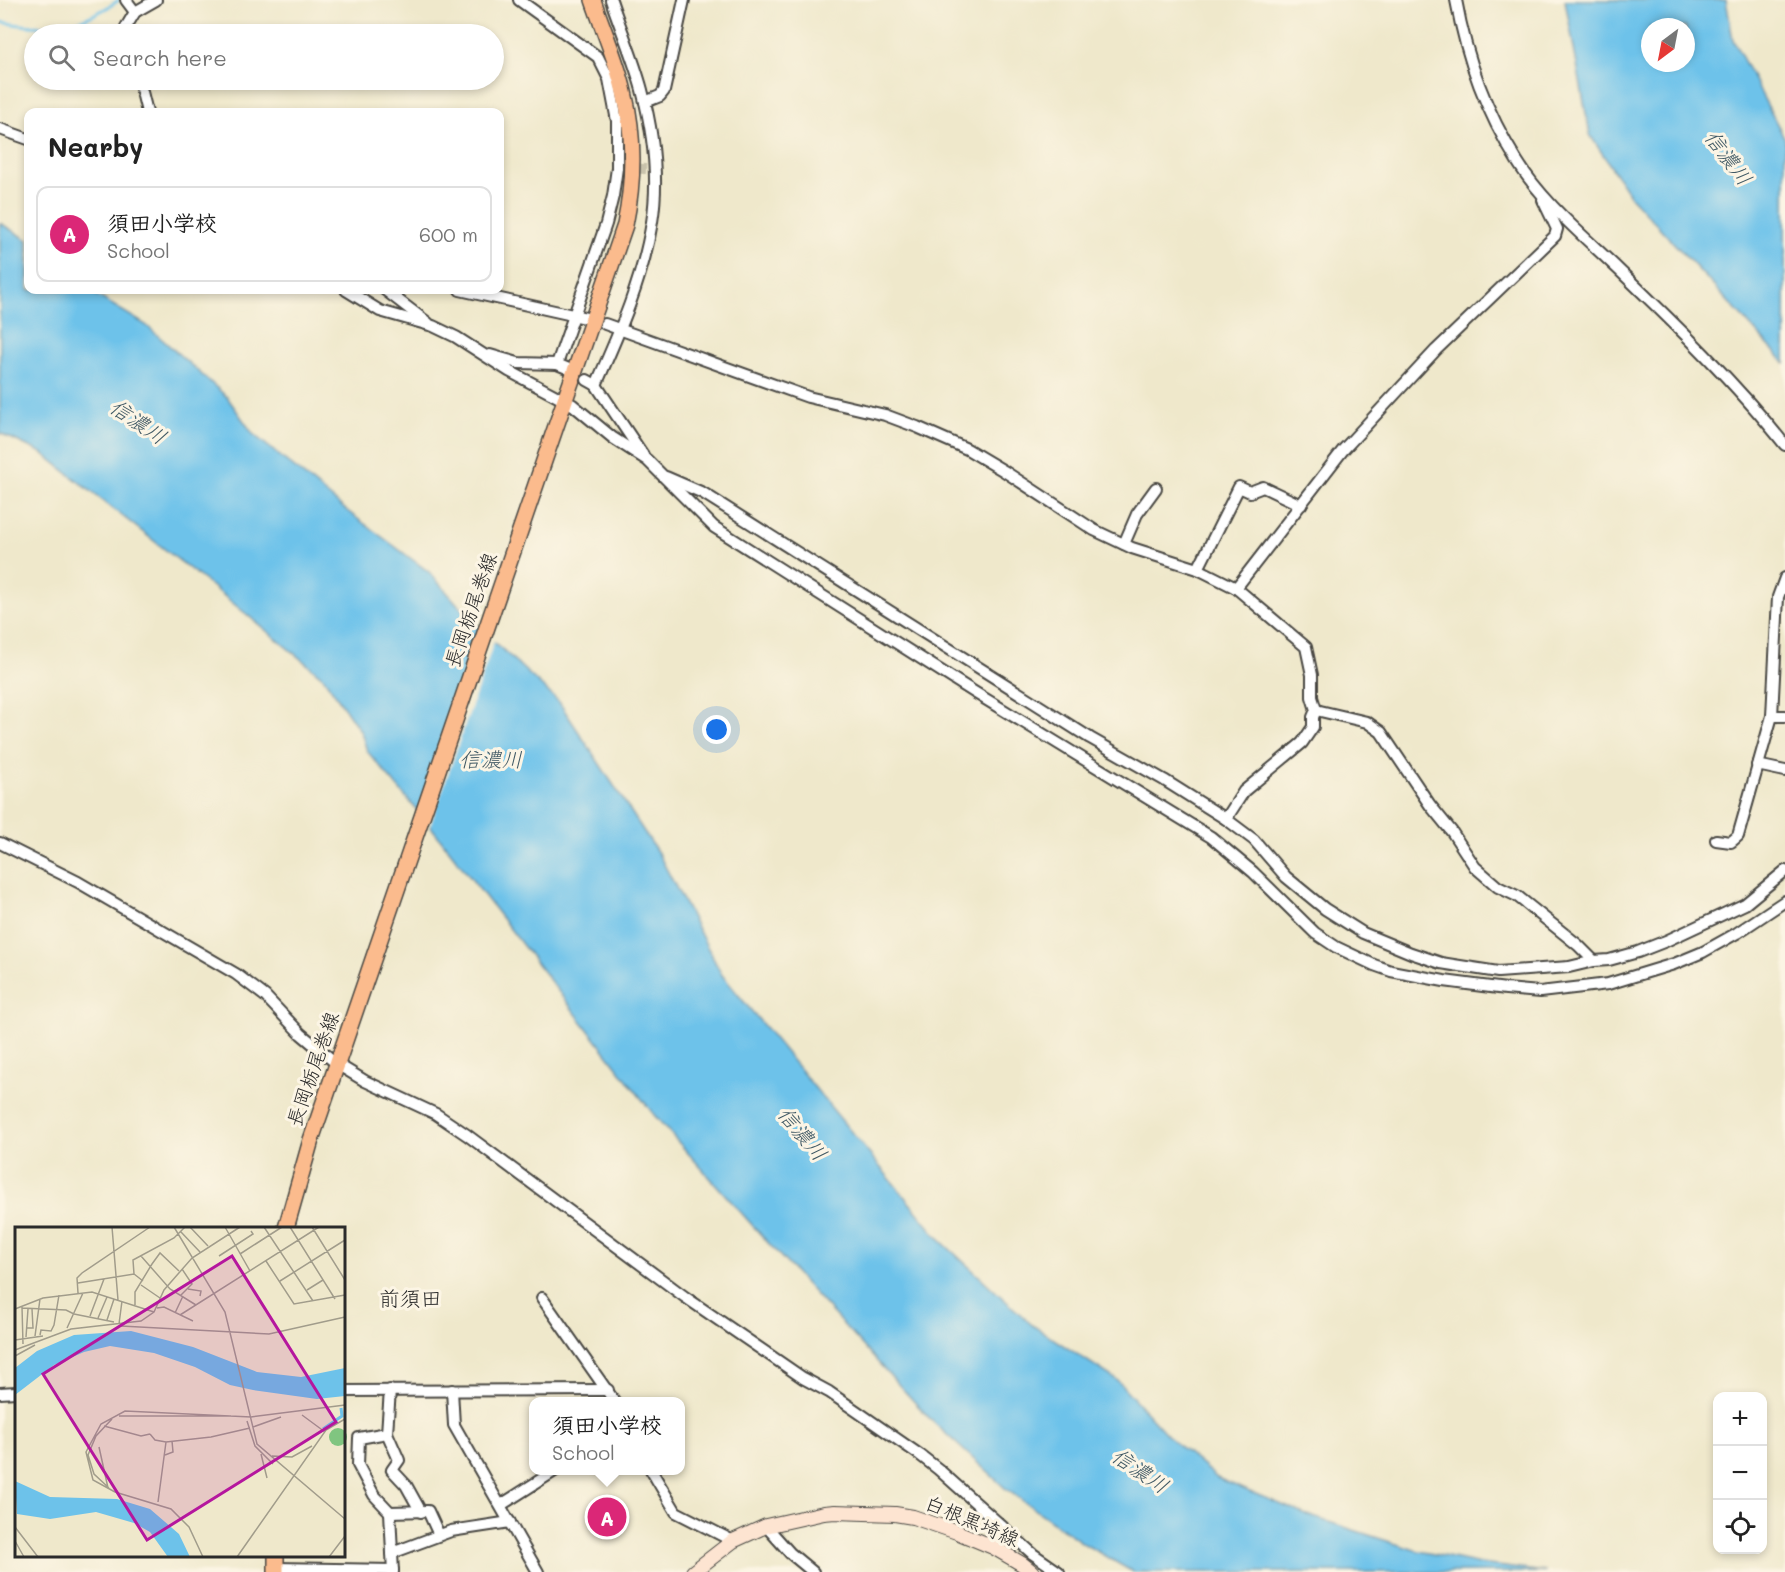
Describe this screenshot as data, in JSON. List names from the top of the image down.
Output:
{
  "streets": {
    "main road": ["長岡栃尾巻線", "白根黒埼線"]
  },
  "districts": ["前須田"],
  "water": ["信濃川"],
  "north": "bottom left",
  "page": {
    "search": "Search here",
    "heading": "Nearby",
    "list": [
      {
        "mark": "A",
        "name": "須田小学校",
        "note": "School",
        "value": "600 m"
      }
    ],
    "map_buttons": ["+", "−"],
    "popup": ["須田小学校", "School"],
    "pins": "A"
  }
}
